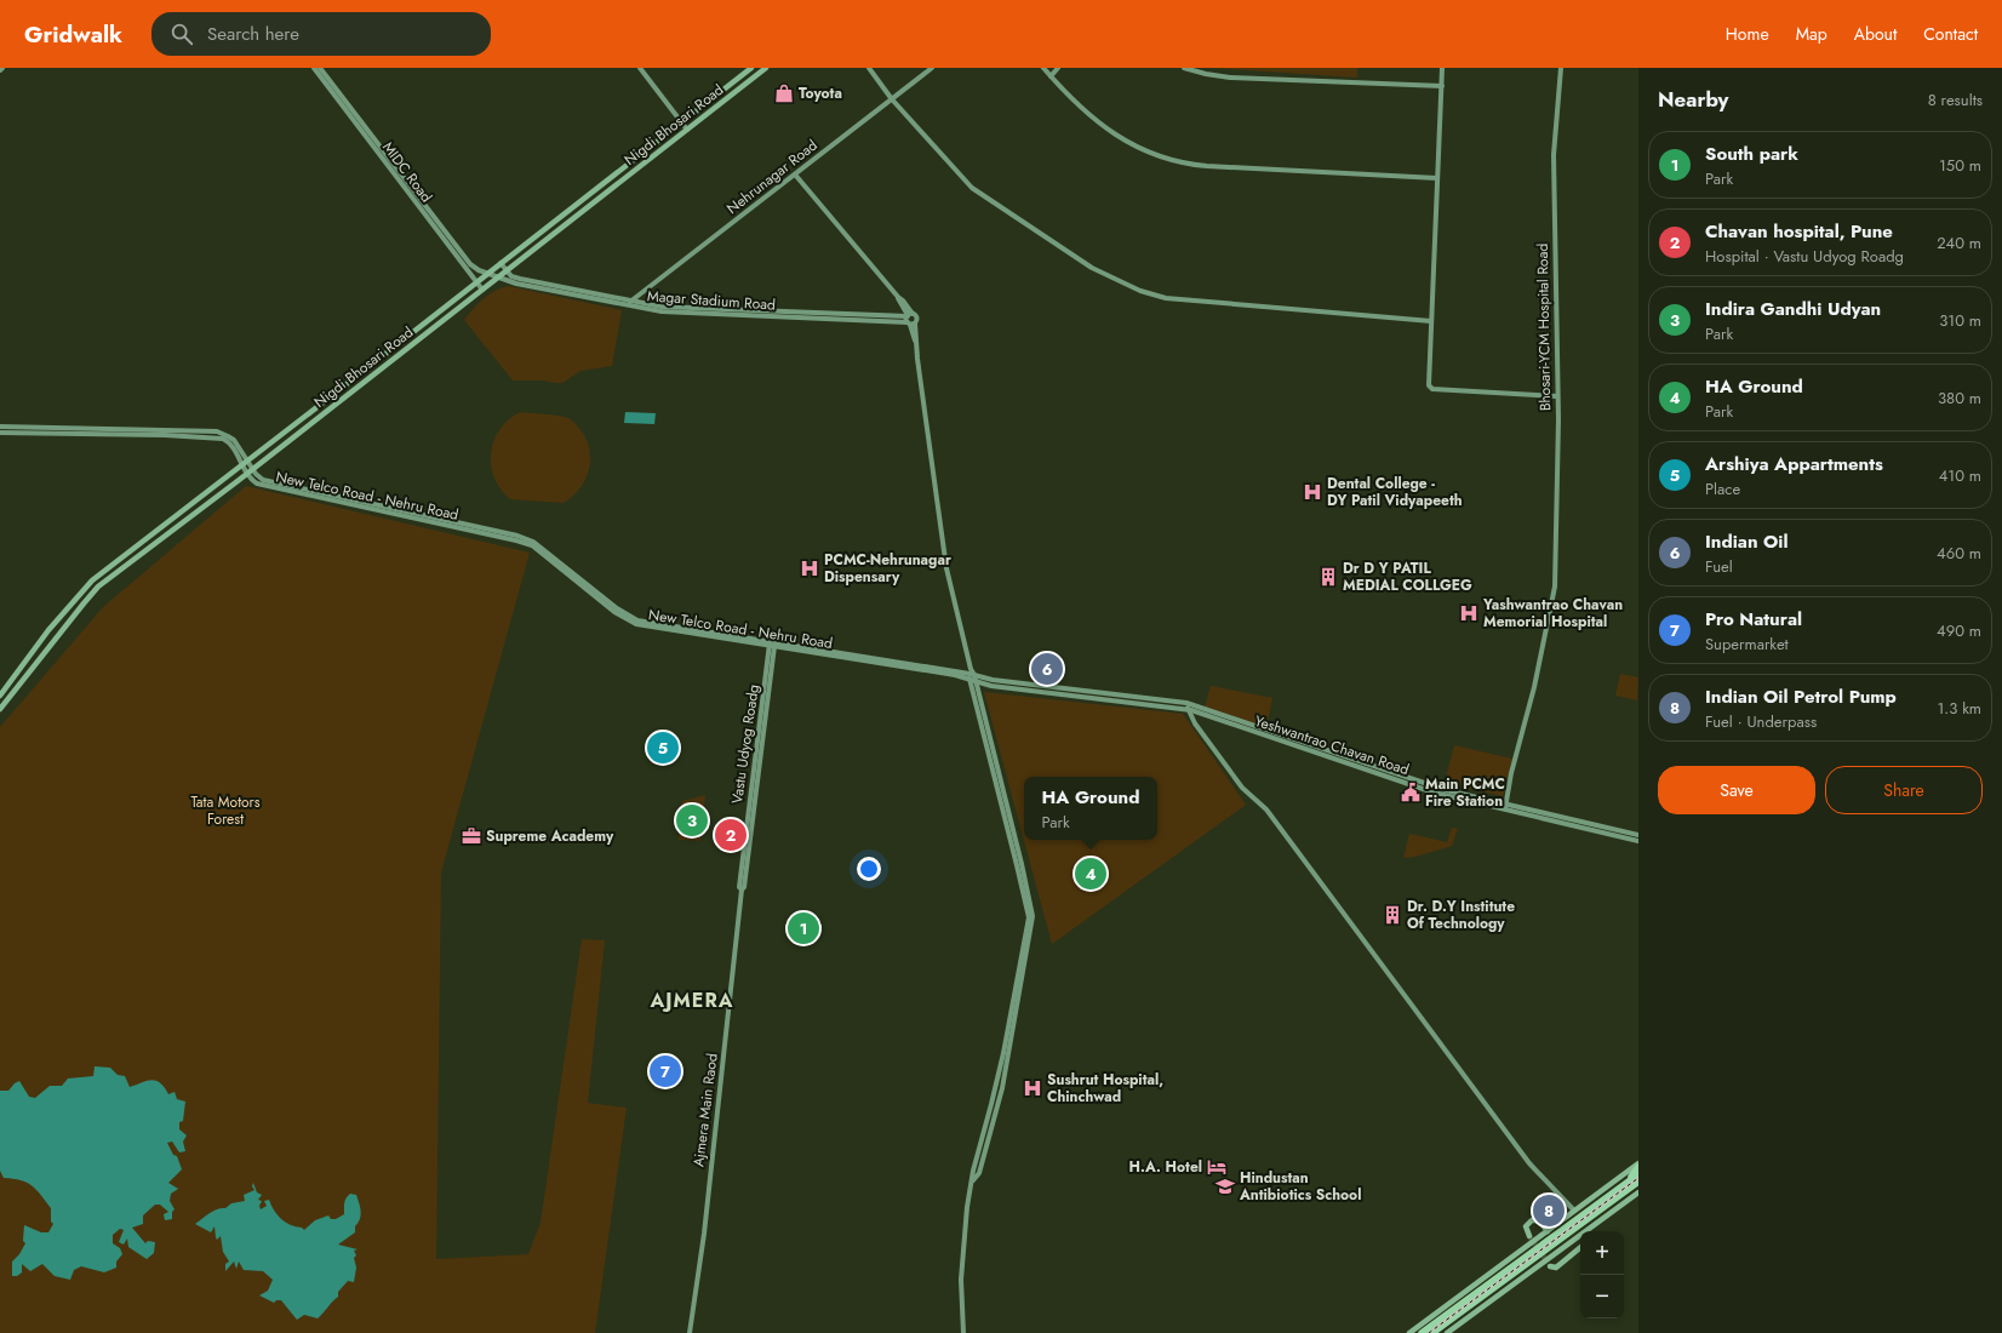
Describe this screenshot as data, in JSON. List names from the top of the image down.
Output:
{
  "streets": {
    "main road": ["Nigdi Bhosari Road"],
    "street": [
      "MIDC Road",
      "Nehrunagar Road",
      "Magar Stadium Road",
      "Bhosari-YCM Hospital Road",
      "New Telco Road - Nehru Road",
      "Vastu Udyog Roadg",
      "Yeshwantrao Chavan Road",
      "Ajmera Main Raod"
    ]
  },
  "crossings": [
    ["Nigdi Bhosari Road", "MIDC Road"],
    ["Nigdi Bhosari Road", "Magar Stadium Road"],
    ["Nigdi Bhosari Road", "New Telco Road - Nehru Road"],
    ["MIDC Road", "Magar Stadium Road"],
    ["Nehrunagar Road", "Magar Stadium Road"],
    ["Bhosari-YCM Hospital Road", "Yeshwantrao Chavan Road"],
    ["New Telco Road - Nehru Road", "Vastu Udyog Roadg"],
    ["New Telco Road - Nehru Road", "Yeshwantrao Chavan Road"],
    ["Vastu Udyog Roadg", "Ajmera Main Raod"]
  ],
  "districts": ["AJMERA"],
  "parks": ["Tata Motors Forest"],
  "places": {
    "shop": ["Toyota"],
    "hospital": [
      "Dental College - DY Patil Vidyapeeth",
      "PCMC-Nehrunagar Dispensary",
      "Yashwantrao Chavan Memorial Hospital",
      "Sushrut Hospital, Chinchwad"
    ],
    "building": ["Dr D Y PATIL MEDIAL COLLGEG", "Dr. D.Y Institute Of Technology"],
    "public building": ["Main PCMC Fire Station"],
    "office": ["Supreme Academy"],
    "hotel": ["H.A. Hotel"],
    "school or university": ["Hindustan Antibiotics School"]
  },
  "page": {
    "header": "Gridwalk",
    "search": "Search here",
    "nav": [
      "Home",
      "Map",
      "About",
      "Contact"
    ],
    "heading": ["Nearby", "8 results"],
    "list": [
      {
        "mark": "1",
        "name": "South park",
        "note": "Park",
        "value": "150 m"
      },
      {
        "mark": "2",
        "name": "Chavan hospital, Pune",
        "note": "Hospital · Vastu Udyog Roadg",
        "value": "240 m"
      },
      {
        "mark": "3",
        "name": "Indira Gandhi Udyan",
        "note": "Park",
        "value": "310 m"
      },
      {
        "mark": "4",
        "name": "HA Ground",
        "note": "Park",
        "value": "380 m"
      },
      {
        "mark": "5",
        "name": "Arshiya Appartments",
        "note": "Place",
        "value": "410 m"
      },
      {
        "mark": "6",
        "name": "Indian Oil",
        "note": "Fuel",
        "value": "460 m"
      },
      {
        "mark": "7",
        "name": "Pro Natural",
        "note": "Supermarket",
        "value": "490 m"
      },
      {
        "mark": "8",
        "name": "Indian Oil Petrol Pump",
        "note": "Fuel · Underpass",
        "value": "1.3 km"
      }
    ],
    "pins": [
      "6",
      "5",
      "3",
      "2",
      "4",
      "1",
      "7",
      "8"
    ],
    "buttons": ["Save", "Share"],
    "popup": ["HA Ground", "Park"],
    "map_buttons": ["+", "−"]
  }
}
